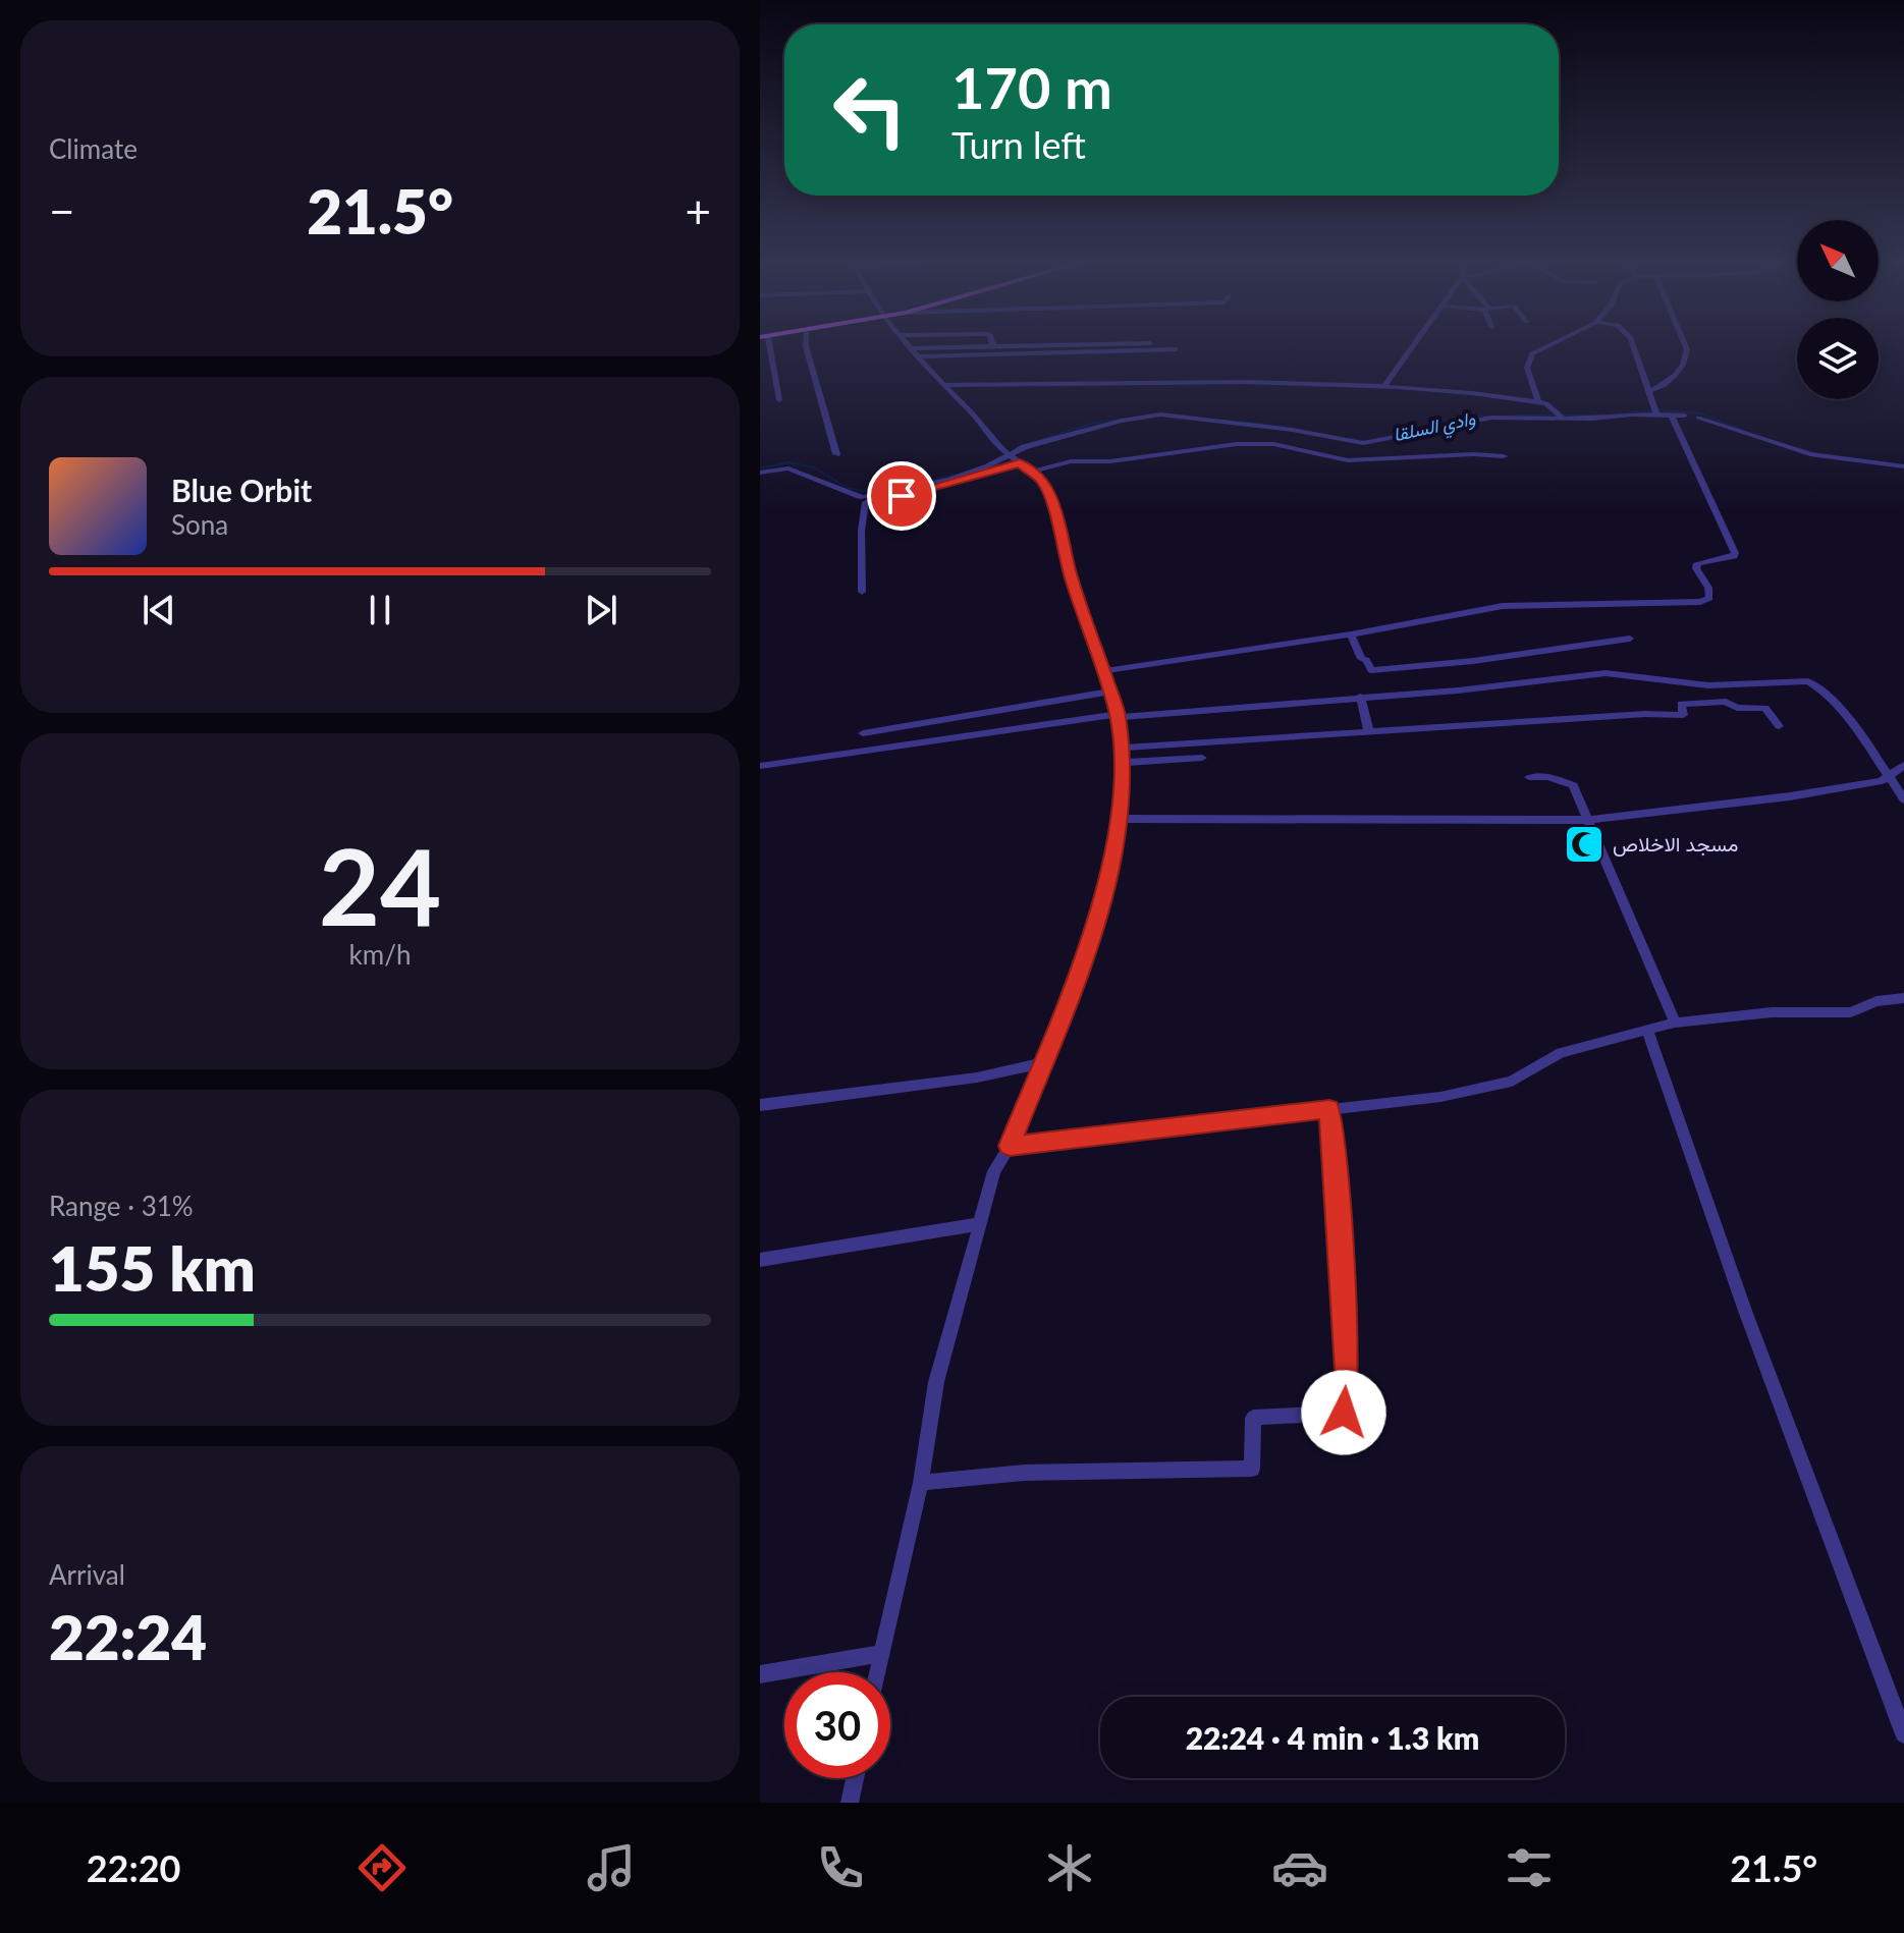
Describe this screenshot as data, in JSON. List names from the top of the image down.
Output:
{
  "water": ["وادي السلقا"],
  "places": {
    "mosque": ["مسجد الاخلاص"]
  },
  "north": "top left",
  "page": {
    "tile": [
      "Climate",
      ["24", "km/h"],
      ["Range · 31%", "155 km"],
      ["Arrival", "22:24"]
    ],
    "turn": ["170 m", "Turn left"],
    "heat": ["−", "21.5°", "+"],
    "song": ["Blue Orbit", "Sona"],
    "limit": "30",
    "trip": "22:24 · 4 min · 1.3 km",
    "tabs": ["22:20", "21.5°"]
  }
}
